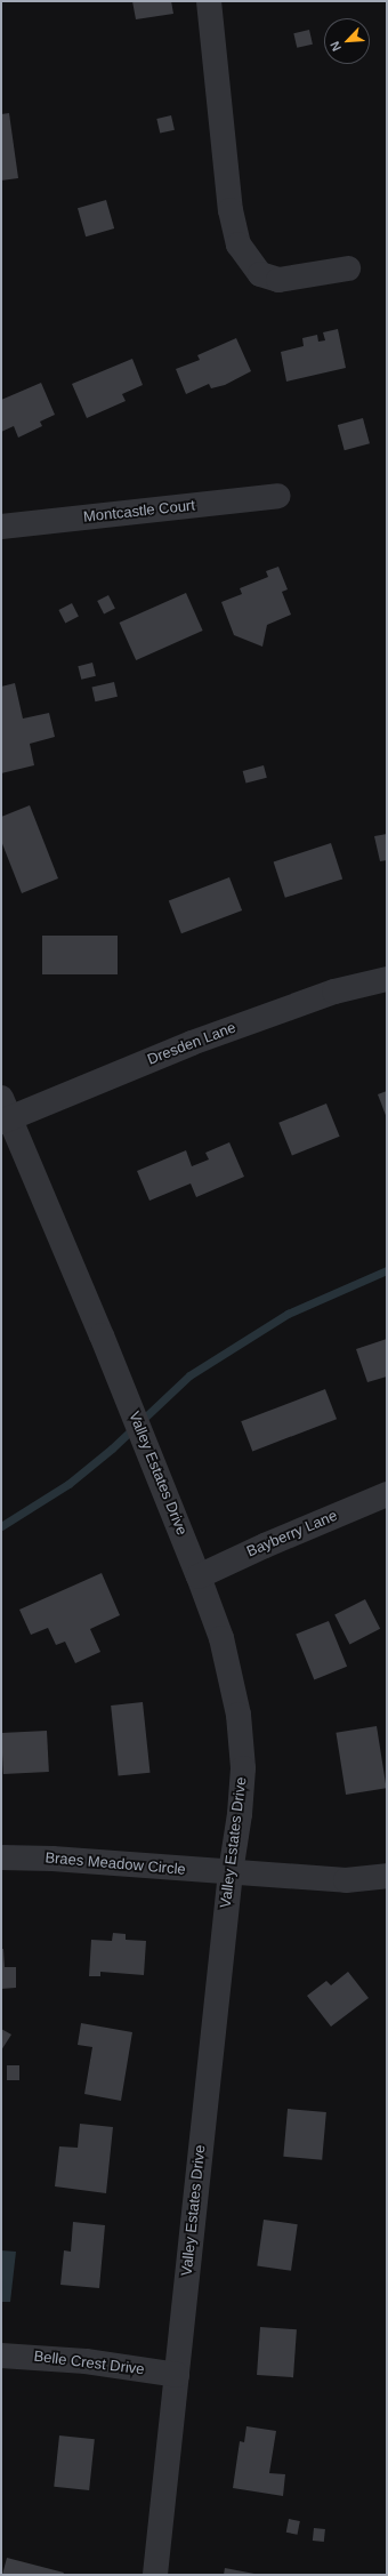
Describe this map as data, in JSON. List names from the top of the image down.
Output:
{
  "streets": {
    "street": [
      "Montcastle Court",
      "Dresden Lane",
      "Valley Estates Drive",
      "Bayberry Lane",
      "Braes Meadow Circle",
      "Belle Crest Drive"
    ]
  },
  "crossings": [
    ["Dresden Lane", "Valley Estates Drive"],
    ["Valley Estates Drive", "Bayberry Lane"],
    ["Valley Estates Drive", "Braes Meadow Circle"],
    ["Valley Estates Drive", "Belle Crest Drive"]
  ],
  "north": "bottom left"
}
